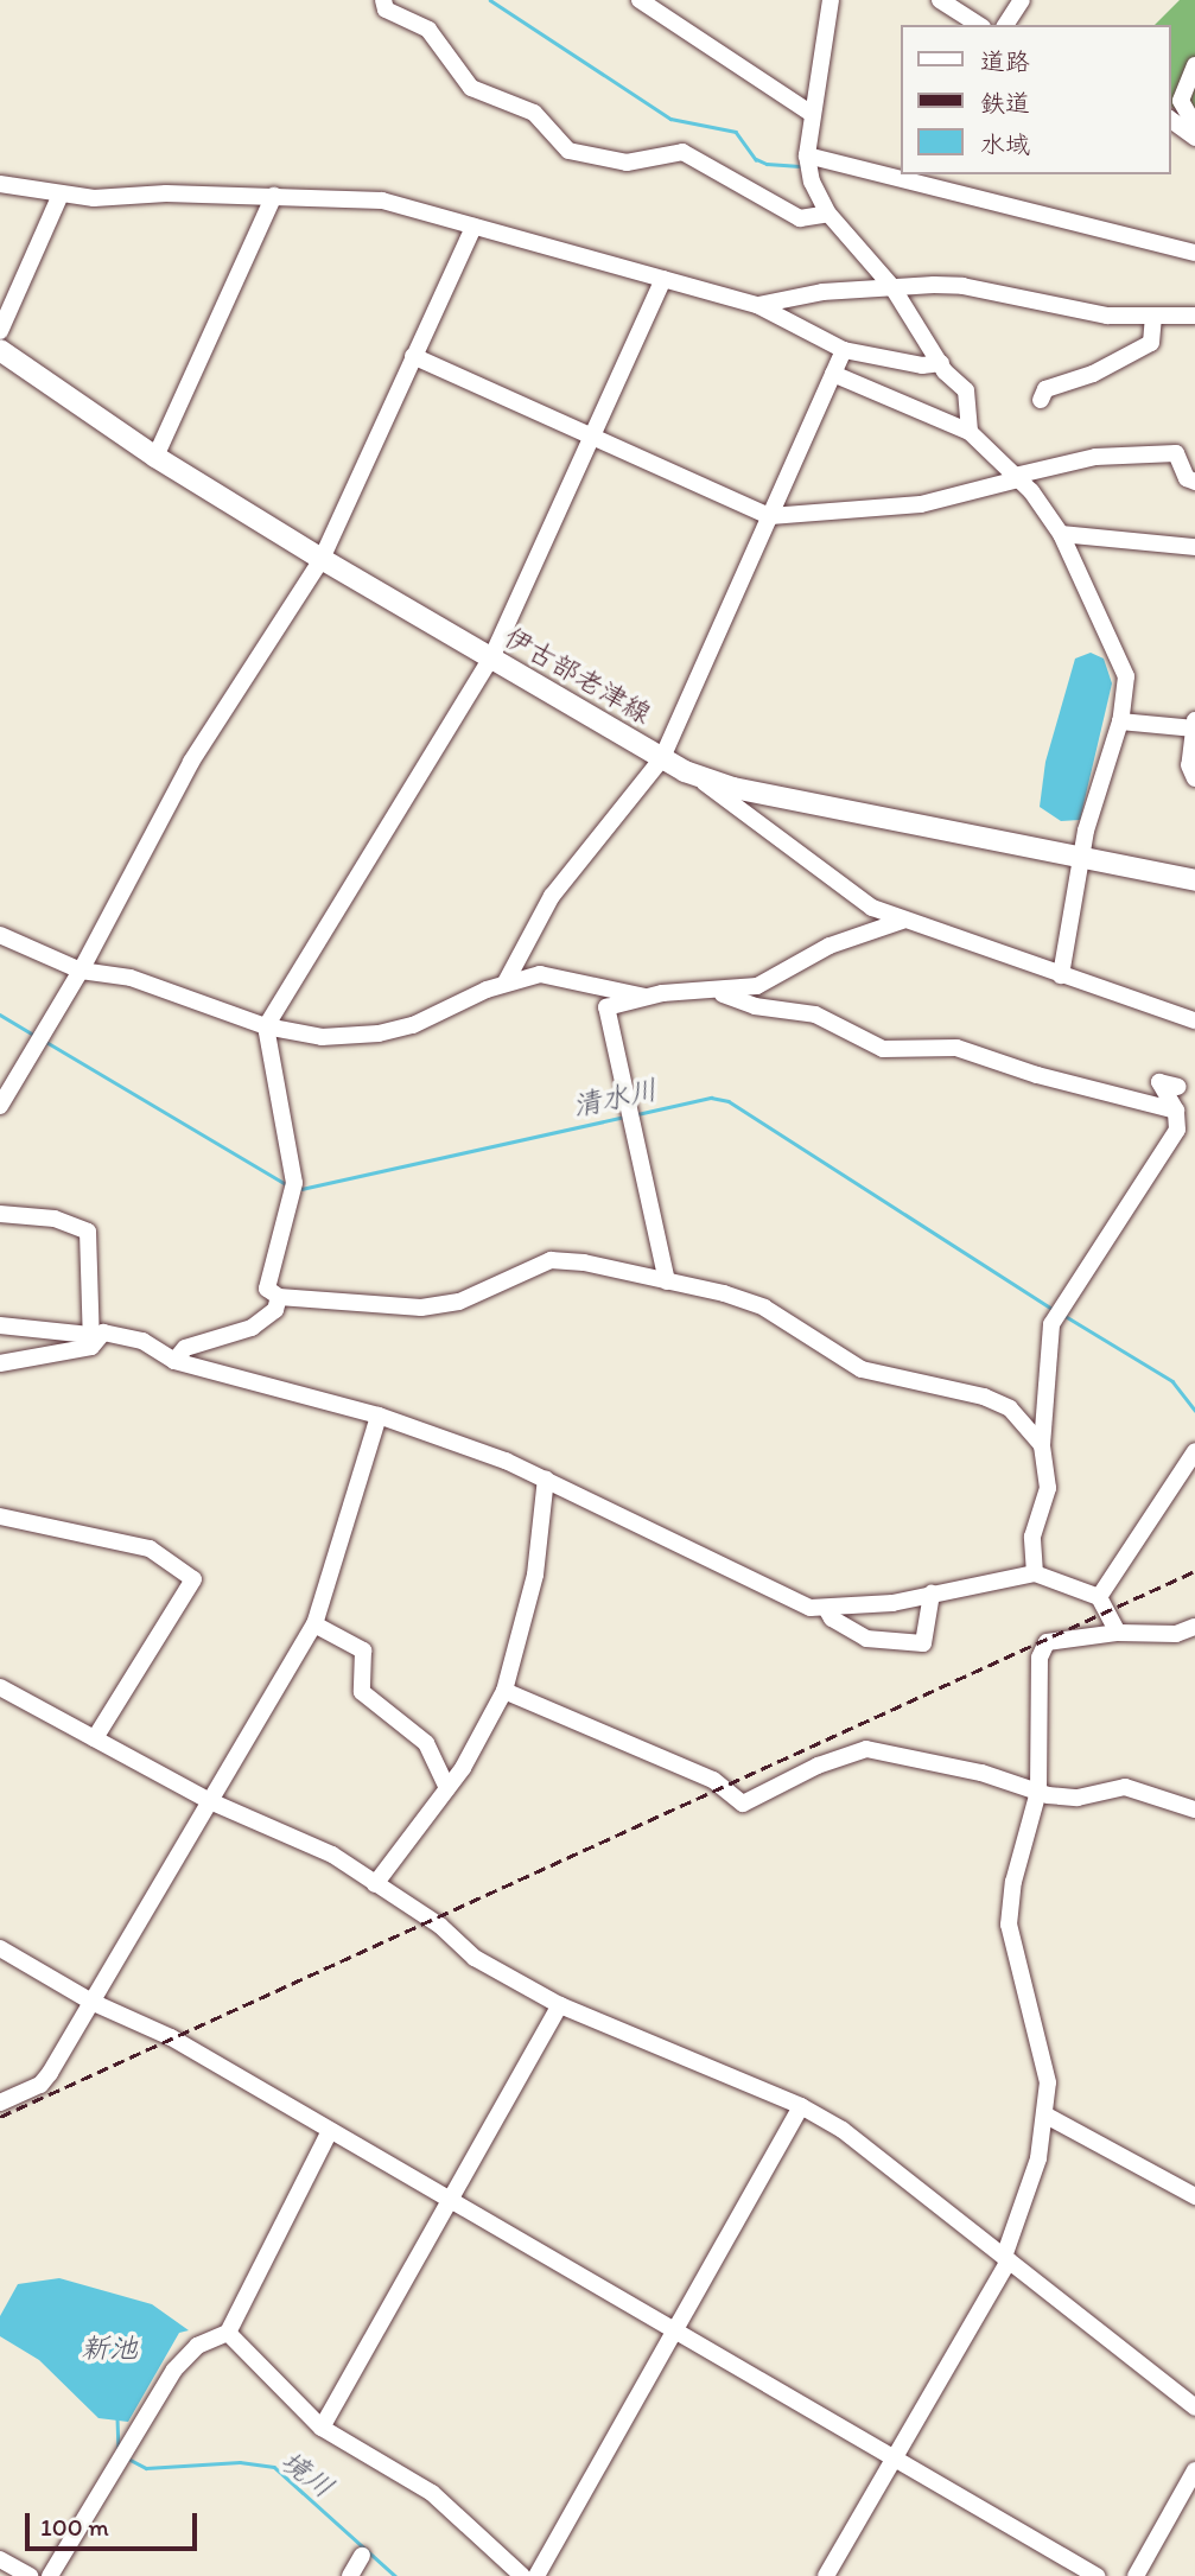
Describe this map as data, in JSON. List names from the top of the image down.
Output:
{
  "streets": {
    "main road": ["伊古部老津線"]
  },
  "water": ["清水川", "新池", "境川"],
  "legend": ["道路", "鉄道", "水域"],
  "scale_bar": "100 m"
}
